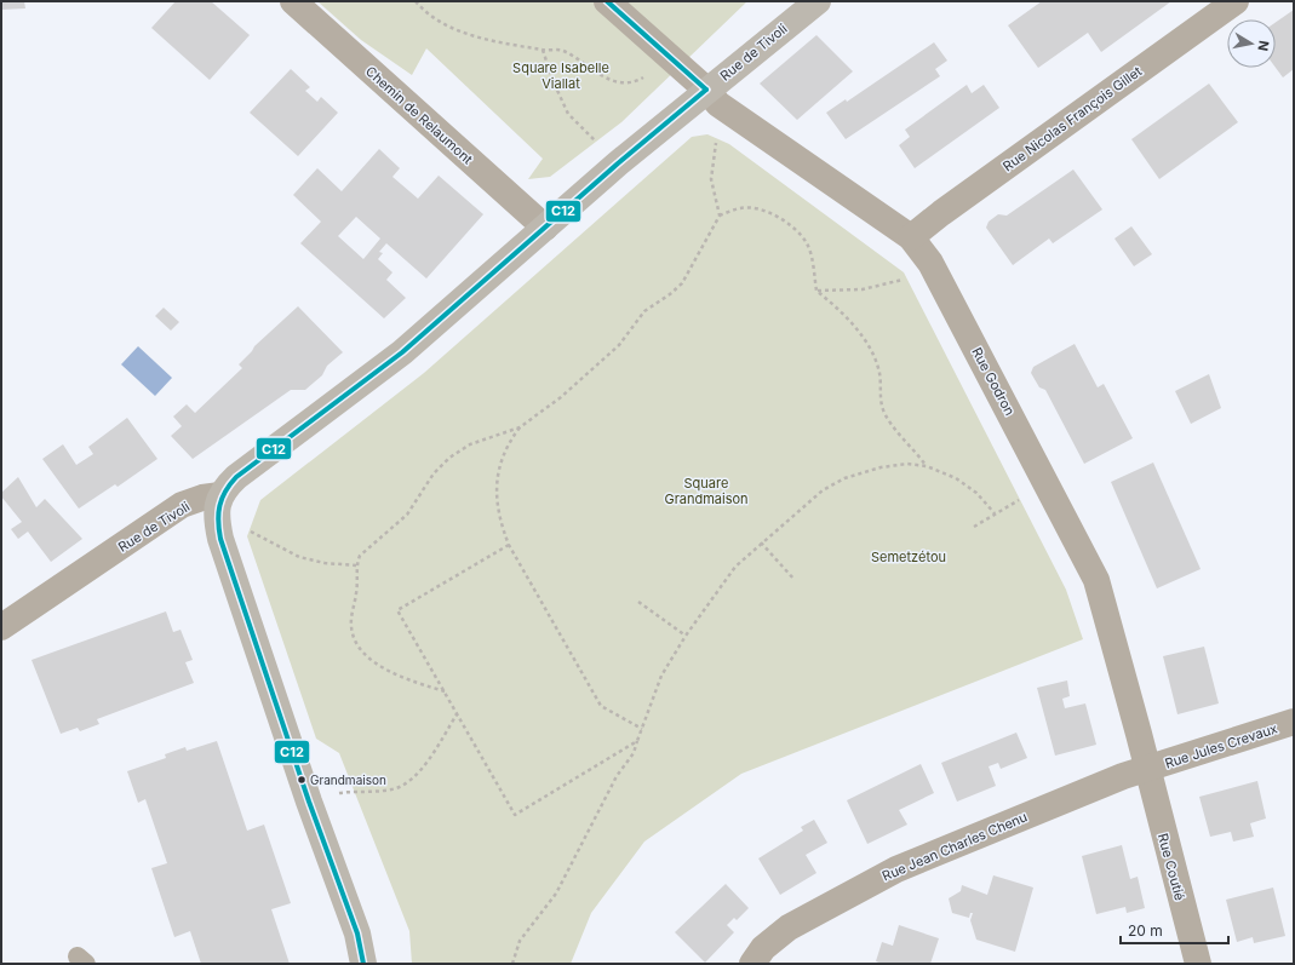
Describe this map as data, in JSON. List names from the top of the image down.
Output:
{
  "streets": {
    "street": [
      "Rue de Tivoli",
      "Chemin de Relaumont",
      "Rue Nicolas François Gillet",
      "Rue Godron",
      "Rue Jules Crevaux",
      "Rue Jean Charles Chenu",
      "Rue Coutié"
    ]
  },
  "crossings": [
    ["Rue de Tivoli", "Chemin de Relaumont"],
    ["Rue de Tivoli", "Rue Godron"],
    ["Rue Nicolas François Gillet", "Rue Godron"],
    ["Rue Godron", "Rue Jules Crevaux"],
    ["Rue Godron", "Rue Jean Charles Chenu"],
    ["Rue Godron", "Rue Coutié"],
    ["Rue Jules Crevaux", "Rue Jean Charles Chenu"],
    ["Rue Jules Crevaux", "Rue Coutié"],
    ["Rue Jean Charles Chenu", "Rue Coutié"]
  ],
  "parks": ["Square Isabelle Viallat", "Square Grandmaison", "Semetzétou"],
  "places": ["Grandmaison"],
  "lines": ["transit line C12"],
  "scale_bar": "20 m",
  "north": "right"
}
